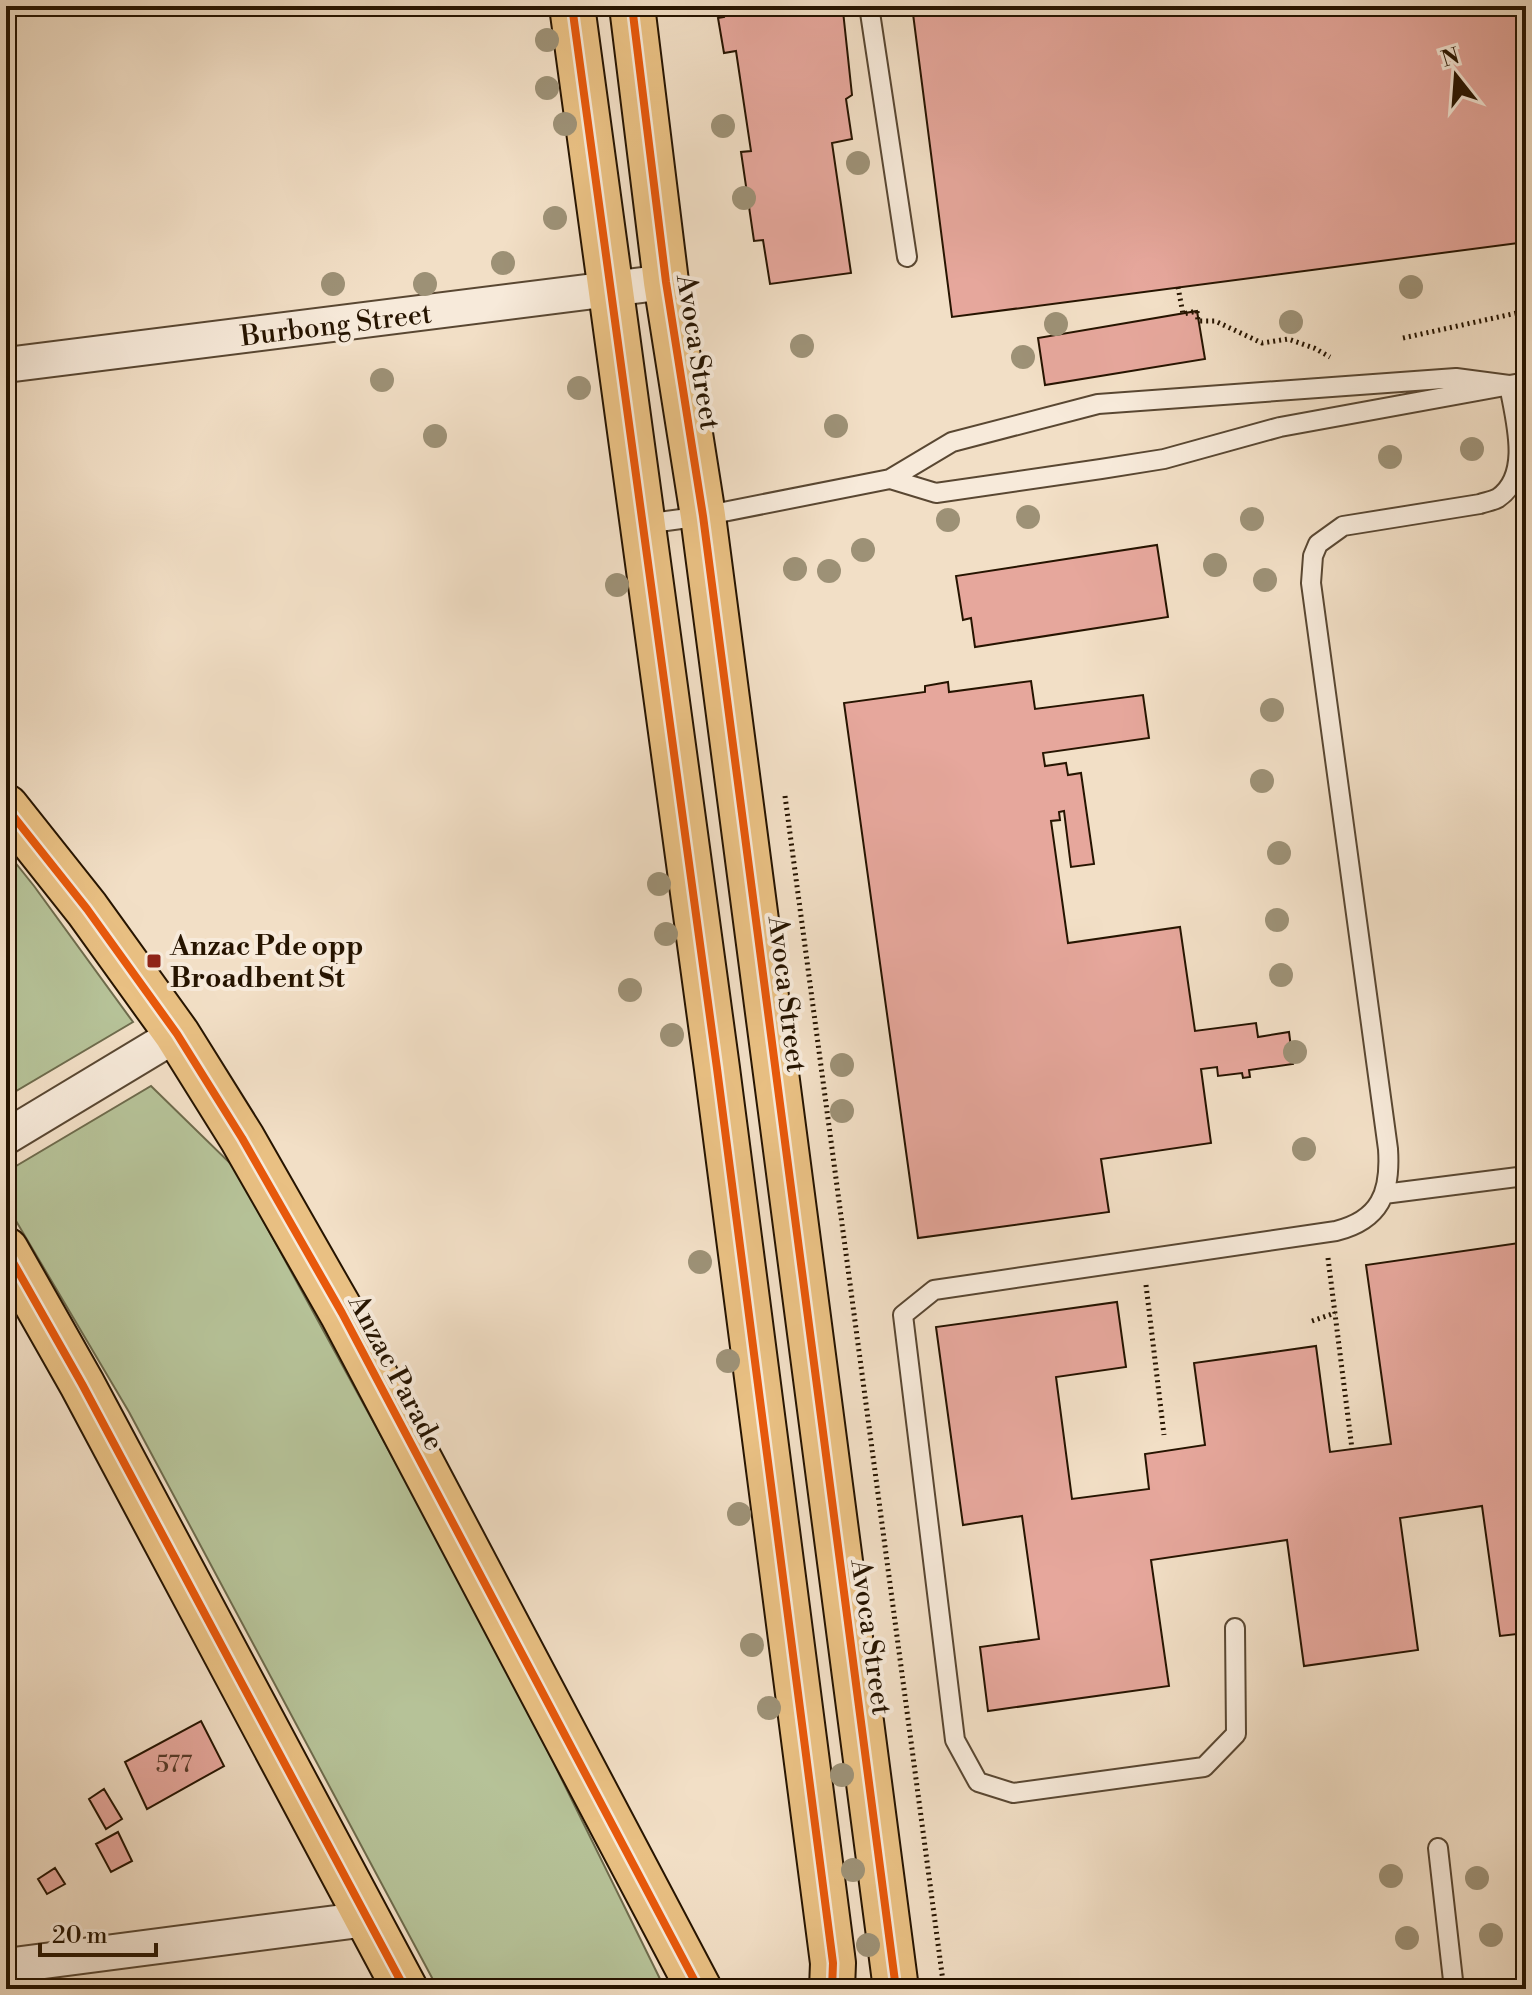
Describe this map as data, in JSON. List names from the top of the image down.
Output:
{
  "streets": {
    "main road": ["Avoca Street", "Anzac Parade"],
    "street": ["Burbong Street"]
  },
  "crossings": [
    ["Burbong Street", "Avoca Street"]
  ],
  "places": {
    "transit": ["Anzac Pde opp Broadbent St"]
  },
  "house_numbers": ["577"],
  "scale_bar": "20 m",
  "north": "top"
}
